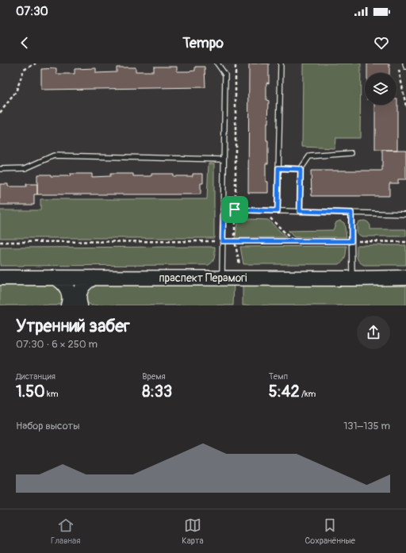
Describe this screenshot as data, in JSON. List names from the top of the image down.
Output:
{
  "streets": {
    "main road": ["праспект Перамогі"]
  },
  "page": {
    "status": "07:30",
    "header": "Tempo",
    "heading": ["Утренний забег", "07:30 · 6 × 250 m"],
    "stats": [
      ["Дистанция", "1.50 km"],
      ["Время", "8:33"],
      ["Темп", "5:42 /km"]
    ],
    "chart": ["Набор высоты", "131–135 m"],
    "tabs": ["Главная", "Карта", "Сохранённые"]
  }
}
